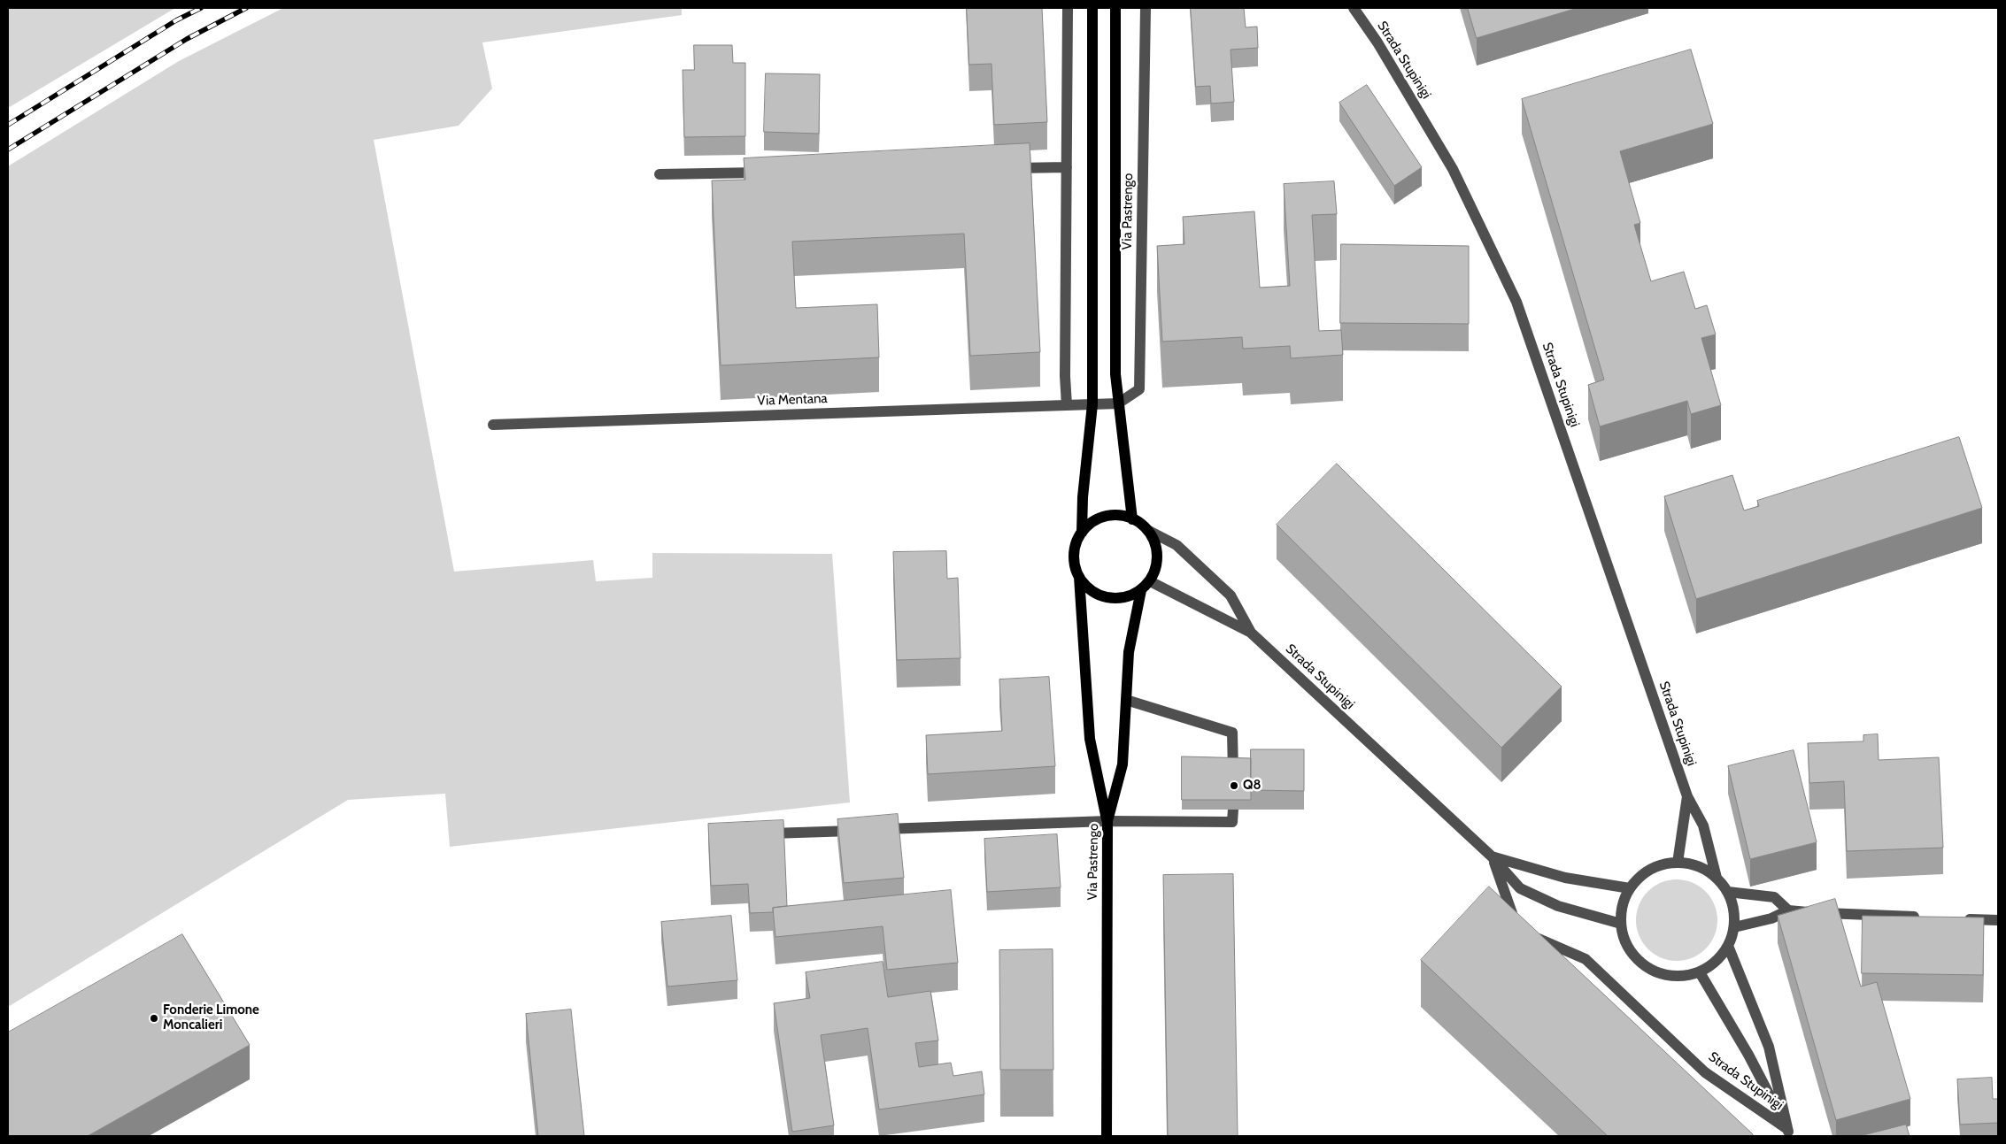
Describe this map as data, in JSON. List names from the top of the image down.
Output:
{
  "streets": {
    "main road": ["Via Pastrengo"],
    "street": ["Strada Stupinigi", "Via Mentana"]
  },
  "crossings": [
    ["Strada Stupinigi", "Via Pastrengo"]
  ],
  "places": ["Q8", "Fonderie Limone Moncalieri"]
}
